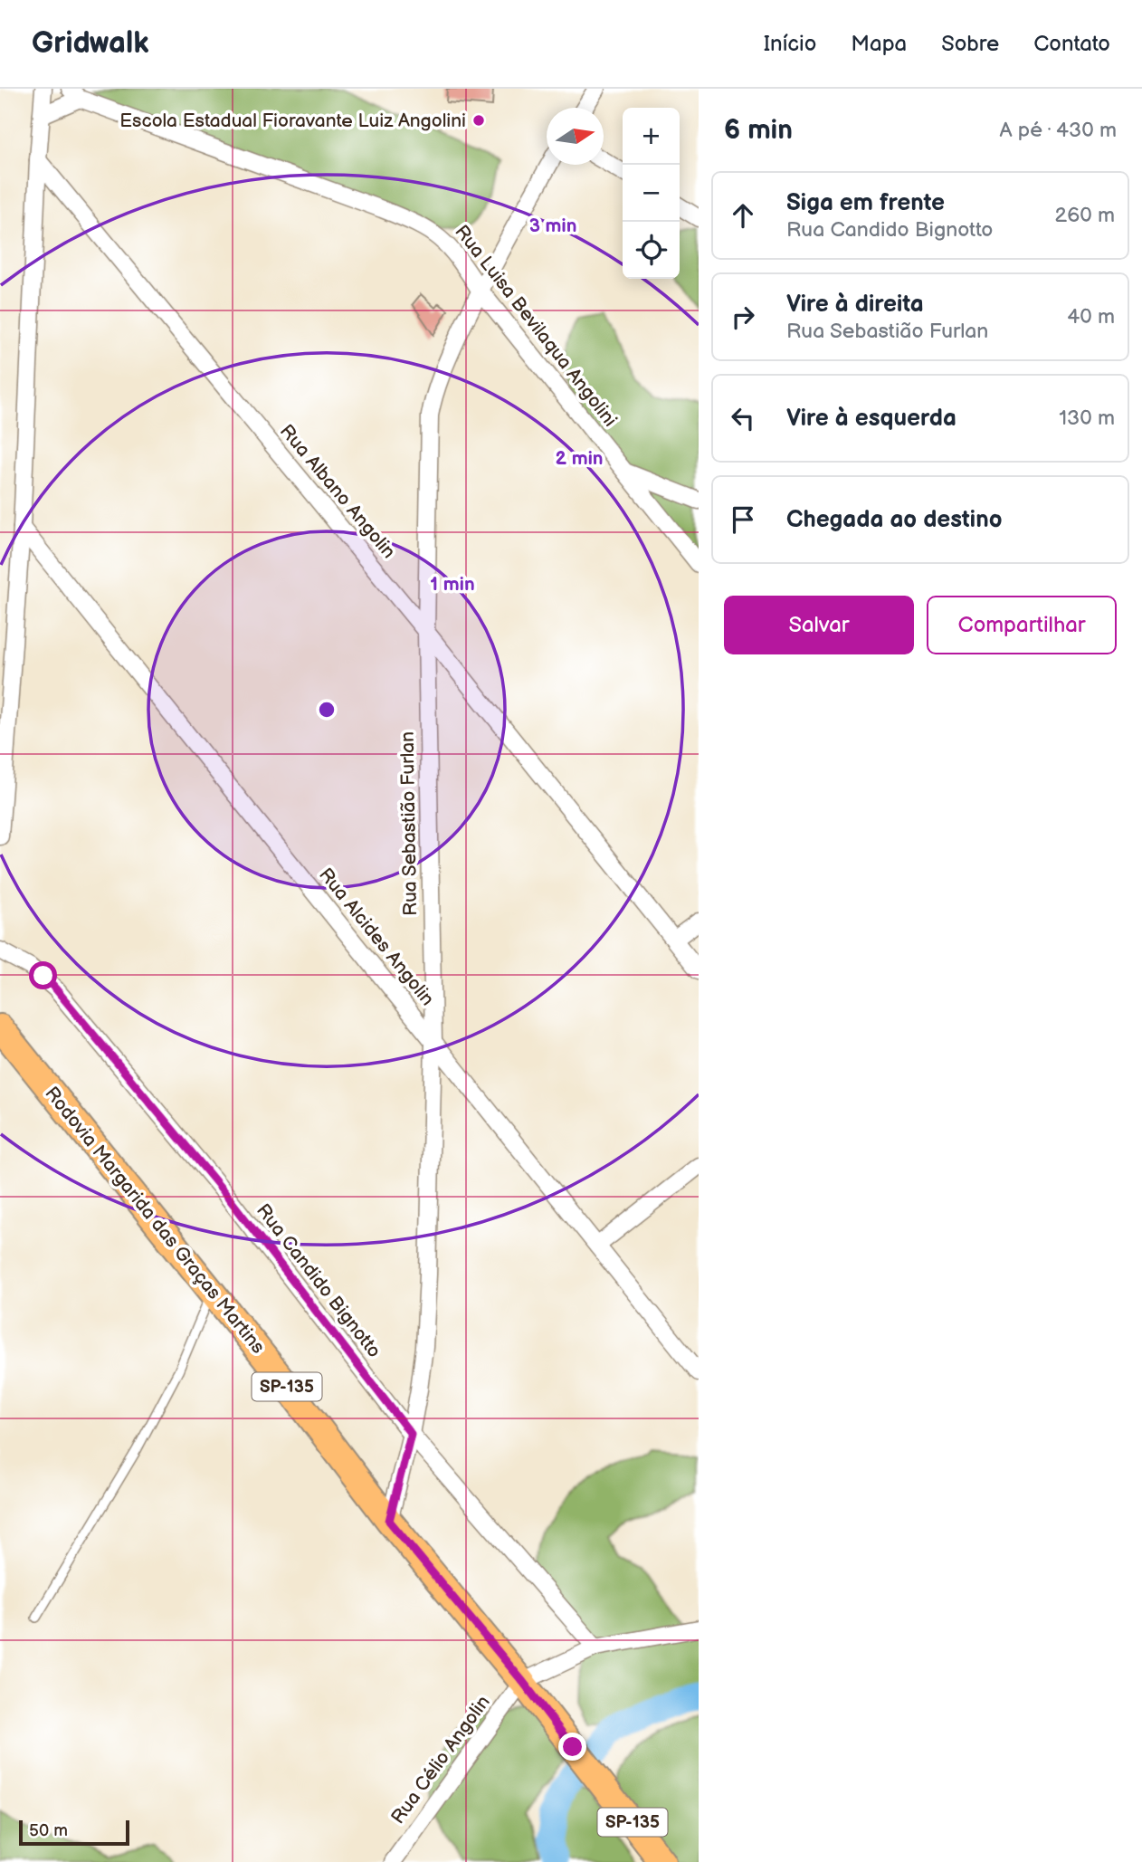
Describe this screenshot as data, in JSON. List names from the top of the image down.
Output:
{
  "streets": {
    "main road": ["Rodovia Margarida das Graças Martins", "SP-135"],
    "street": [
      "Rua Luisa Bevilaqua Angolini",
      "Rua Albano Angolin",
      "Rua Sebastião Furlan",
      "Rua Alcides Angolin",
      "Rua Candido Bignotto",
      "Rua Célio Angolin"
    ]
  },
  "crossings": [
    ["Rua Luisa Bevilaqua Angolini", "Rua Sebastião Furlan"],
    ["Rua Albano Angolin", "Rua Sebastião Furlan"],
    ["Rua Sebastião Furlan", "Rua Alcides Angolin"],
    ["Rua Sebastião Furlan", "Rodovia Margarida das Graças Martins"],
    ["Rua Sebastião Furlan", "Rua Candido Bignotto"],
    ["Rodovia Margarida das Graças Martins", "Rua Célio Angolin"]
  ],
  "places": ["Escola Estadual Fioravante Luiz Angolini"],
  "scale_bar": "50 m",
  "north": "right",
  "page": {
    "header": "Gridwalk",
    "nav": [
      "Início",
      "Mapa",
      "Sobre",
      "Contato"
    ],
    "heading": ["6 min", "A pé · 430 m"],
    "map_buttons": ["+", "−"],
    "list": [
      ["Siga em frente", "Rua Candido Bignotto", "260 m"],
      ["Vire à direita", "Rua Sebastião Furlan", "40 m"],
      ["Vire à esquerda", "130 m"],
      "Chegada ao destino"
    ],
    "buttons": ["Salvar", "Compartilhar"],
    "scale": "50 m"
  },
  "rings": ["3 min", "2 min", "1 min"]
}
